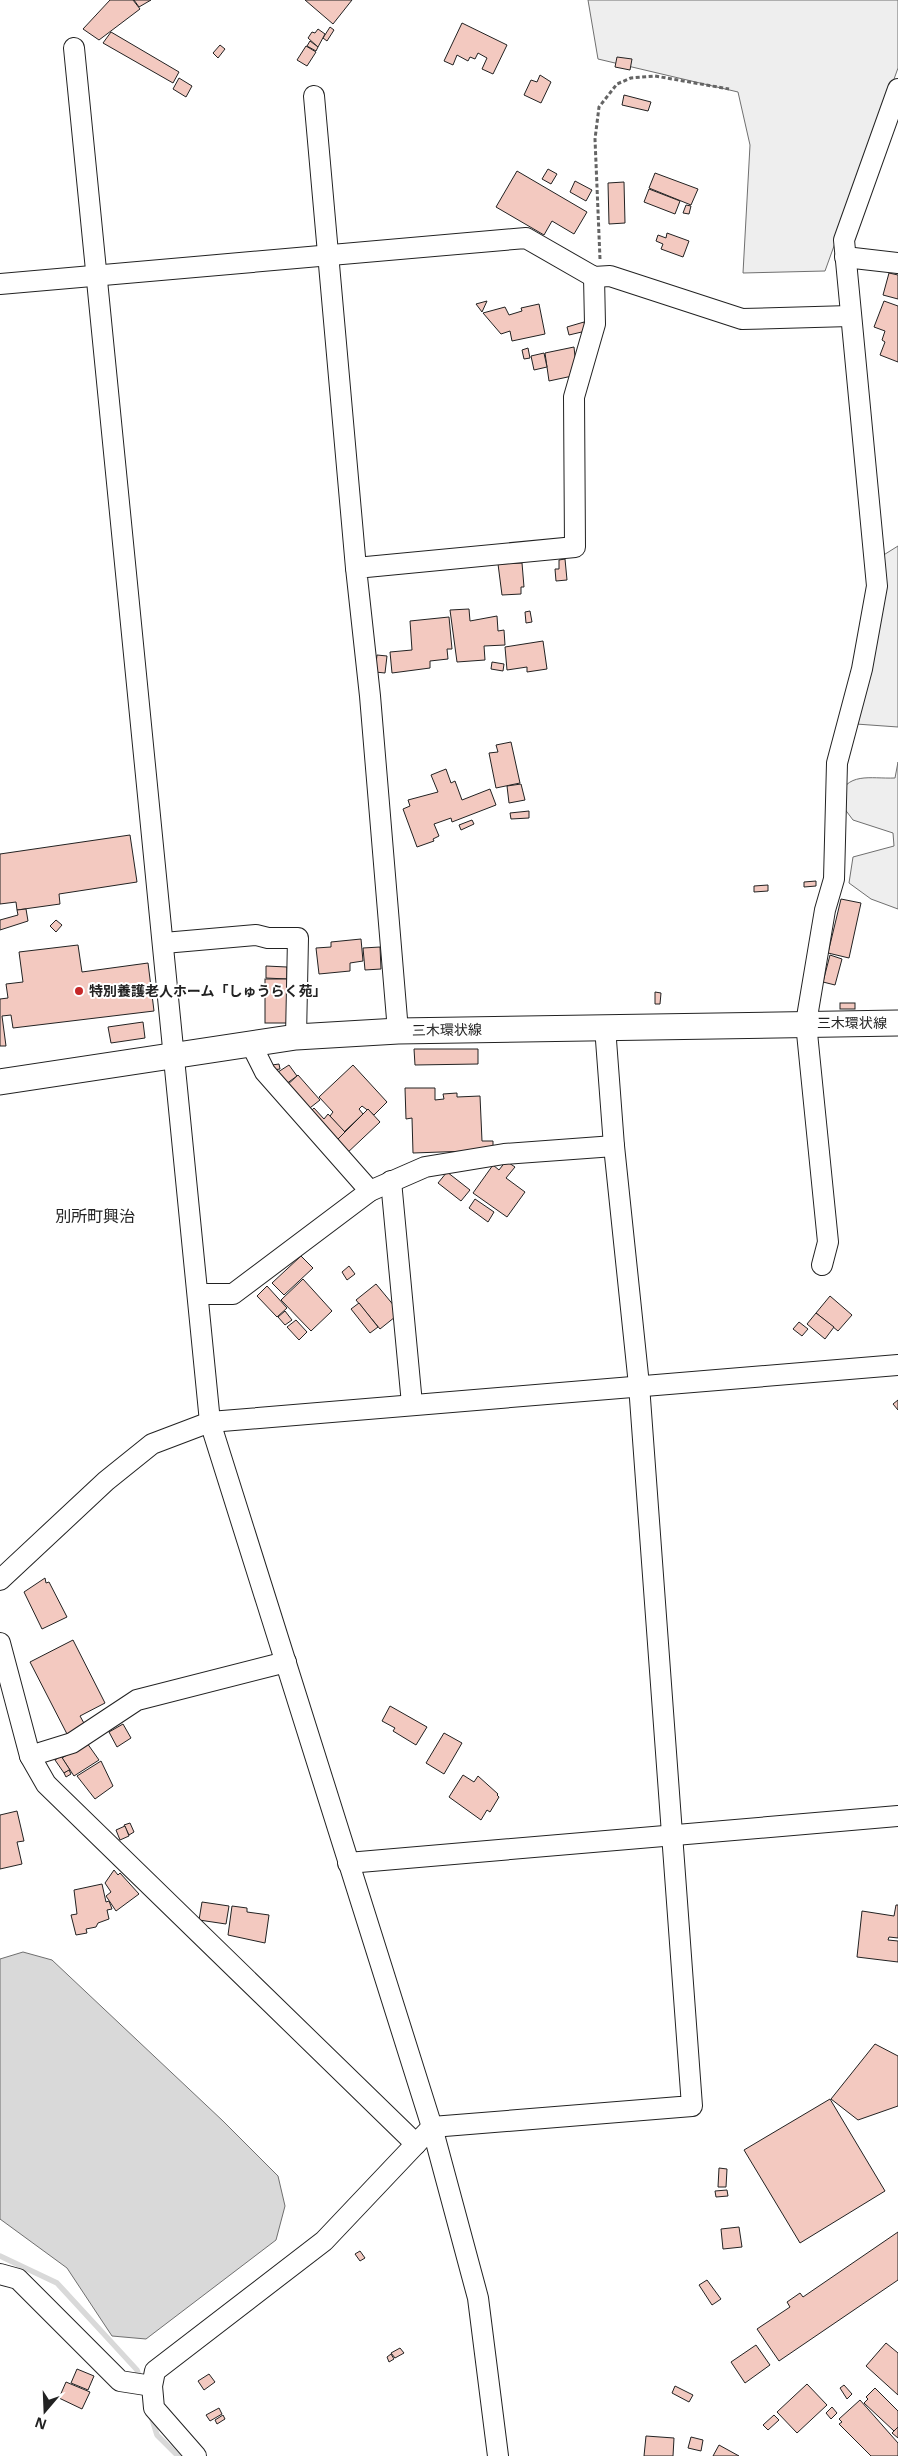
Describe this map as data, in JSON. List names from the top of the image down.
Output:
{
  "streets": {
    "main road": ["三木環状線"]
  },
  "districts": ["別所町興治"],
  "places": ["特別養護老人ホーム「しゅうらく苑」"],
  "north": "bottom"
}
